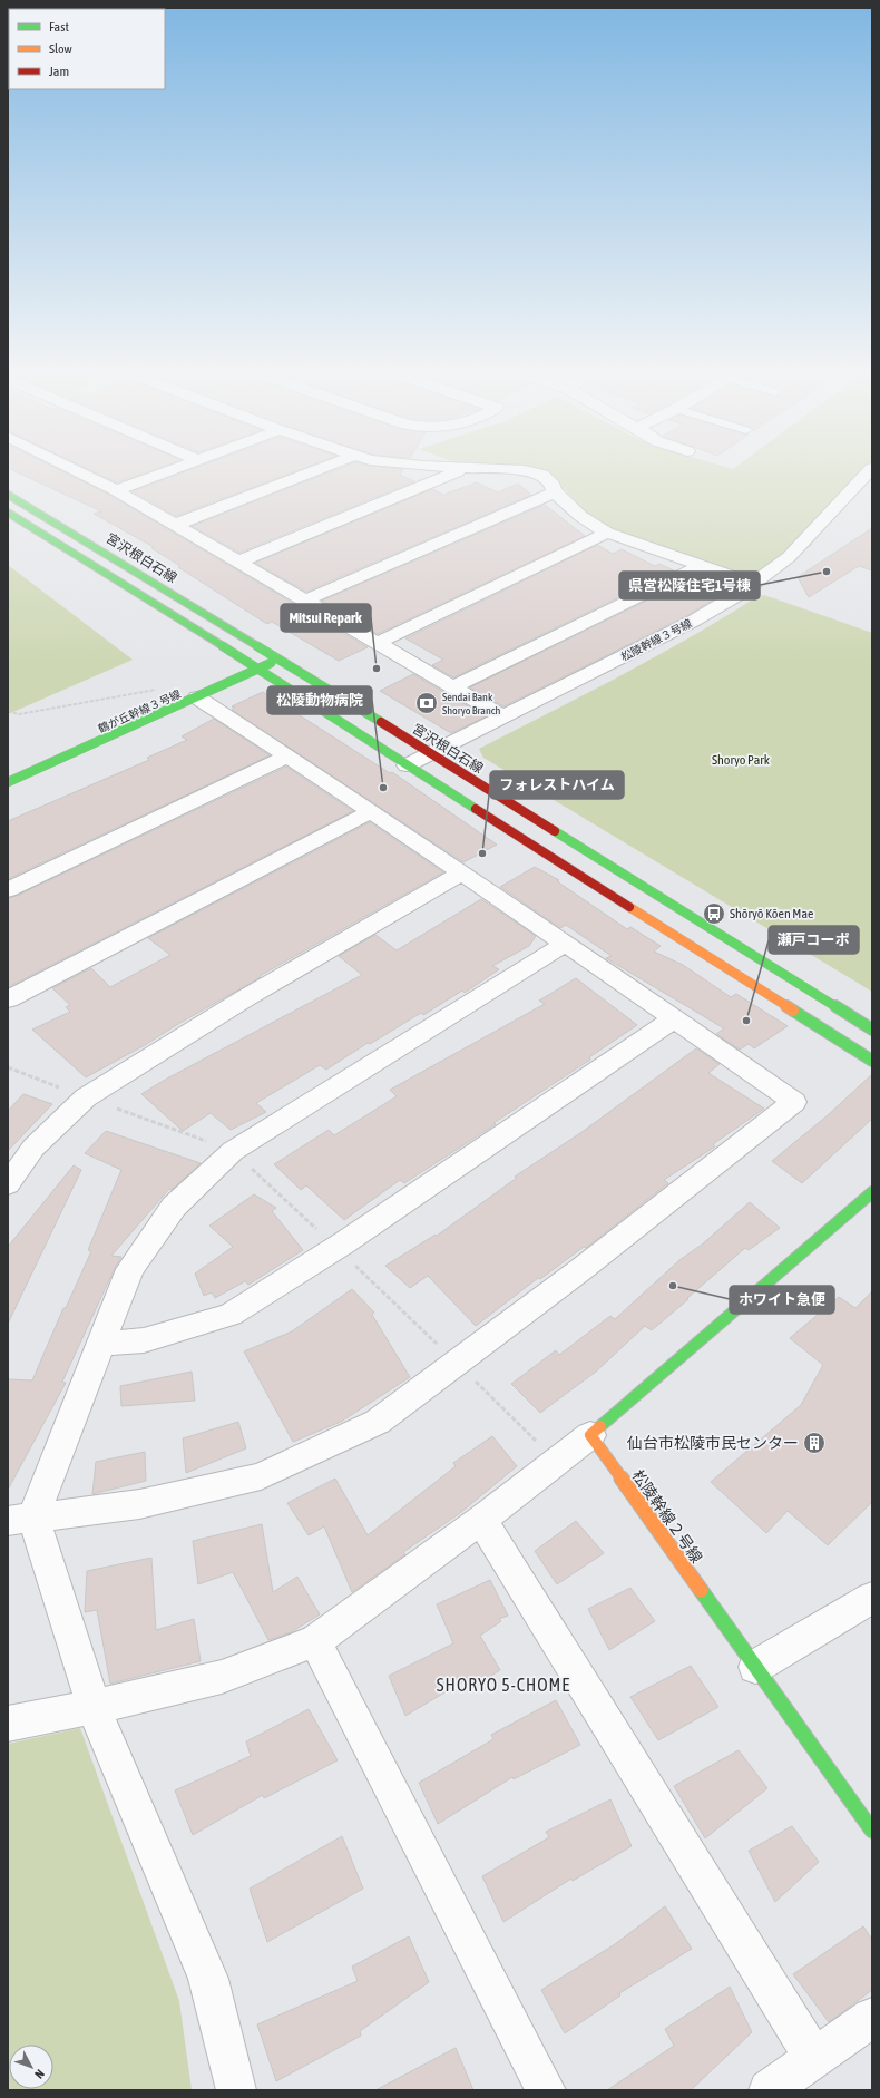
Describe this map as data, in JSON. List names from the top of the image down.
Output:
{
  "streets": {
    "street": [
      "宮沢根白石線",
      "松陵幹線３号線",
      "鶴が丘幹線３号線",
      "松陵幹線２号線"
    ]
  },
  "crossings": [
    ["宮沢根白石線", "松陵幹線３号線"],
    ["宮沢根白石線", "鶴が丘幹線３号線"]
  ],
  "districts": ["SHORYO 5-CHOME"],
  "parks": ["Shoryo Park"],
  "places": {
    "other": [
      "県営松陵住宅1号棟",
      "Mitsui Repark",
      "松陵動物病院",
      "フォレストハイム",
      "瀬戸コーポ",
      "ホワイト急便"
    ],
    "bank": ["Sendai Bank Shoryo Branch"],
    "bus stop": ["Shōryō Kōen Mae"],
    "building": ["仙台市松陵市民センター"]
  },
  "legend": ["Fast", "Slow", "Jam"],
  "north": "bottom right"
}
